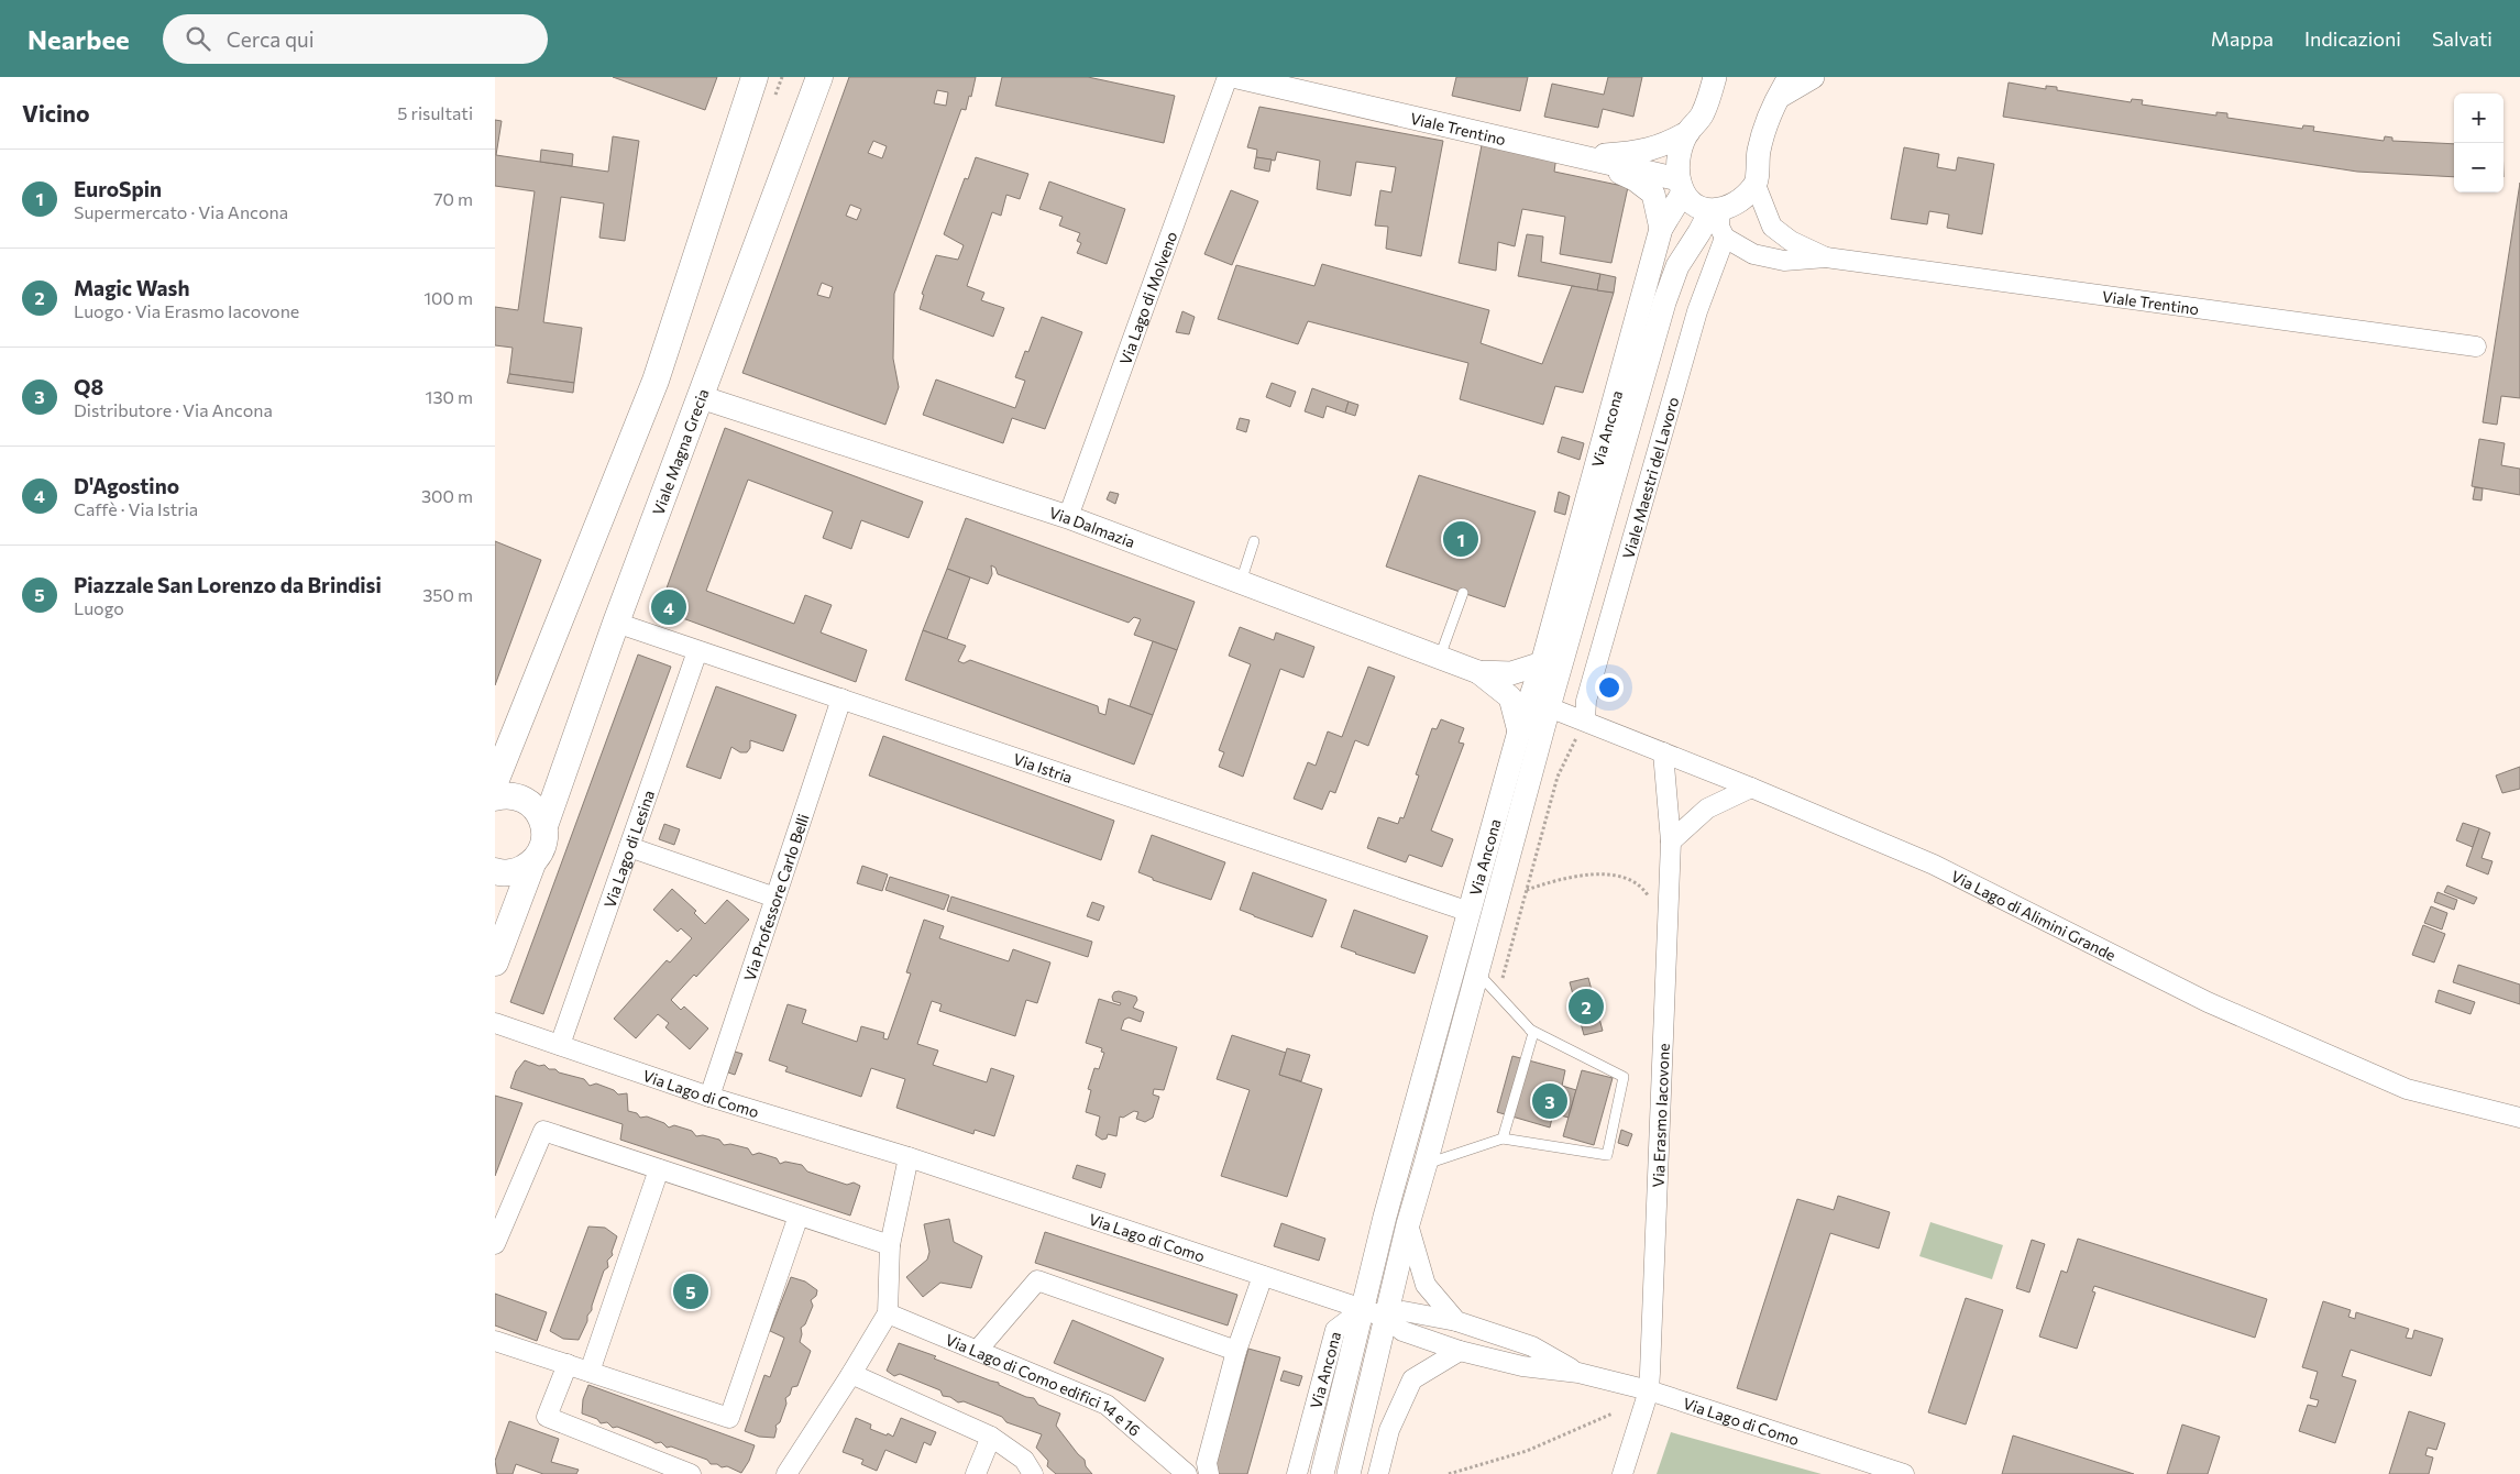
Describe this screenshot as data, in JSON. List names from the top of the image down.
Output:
{
  "streets": {
    "main road": ["Viale Magna Grecia"],
    "street": [
      "Viale Trentino",
      "Via Lago di Molveno",
      "Via Ancona",
      "Viale Maestri del Lavoro",
      "Via Dalmazia",
      "Via Istria",
      "Via Lago di Lesina",
      "Via Professore Carlo Belli",
      "Via Lago di Alimini Grande",
      "Via Lago di Como",
      "Via Erasmo Iacovone",
      "Via Lago di Como edifici 14 e 16"
    ]
  },
  "crossings": [
    ["Viale Trentino", "Via Ancona"],
    ["Viale Trentino", "Viale Maestri del Lavoro"],
    ["Via Lago di Molveno", "Via Dalmazia"],
    ["Via Ancona", "Via Dalmazia"],
    ["Via Ancona", "Via Istria"],
    ["Via Ancona", "Via Lago di Alimini Grande"],
    ["Via Ancona", "Via Lago di Como"],
    ["Viale Magna Grecia", "Via Dalmazia"],
    ["Viale Magna Grecia", "Via Istria"],
    ["Viale Maestri del Lavoro", "Via Lago di Alimini Grande"],
    ["Via Istria", "Via Lago di Lesina"],
    ["Via Istria", "Via Professore Carlo Belli"],
    ["Via Lago di Lesina", "Via Lago di Como"],
    ["Via Professore Carlo Belli", "Via Lago di Como"],
    ["Via Lago di Alimini Grande", "Via Erasmo Iacovone"],
    ["Via Lago di Como", "Via Erasmo Iacovone"]
  ],
  "page": {
    "header": "Nearbee",
    "search": "Cerca qui",
    "nav": ["Mappa", "Indicazioni", "Salvati"],
    "heading": ["Vicino", "5 risultati"],
    "map_buttons": ["+", "−"],
    "list": [
      {
        "mark": "1",
        "name": "EuroSpin",
        "note": "Supermercato · Via Ancona",
        "value": "70 m"
      },
      {
        "mark": "2",
        "name": "Magic Wash",
        "note": "Luogo · Via Erasmo Iacovone",
        "value": "100 m"
      },
      {
        "mark": "3",
        "name": "Q8",
        "note": "Distributore · Via Ancona",
        "value": "130 m"
      },
      {
        "mark": "4",
        "name": "D'Agostino",
        "note": "Caffè · Via Istria",
        "value": "300 m"
      },
      {
        "mark": "5",
        "name": "Piazzale San Lorenzo da Brindisi",
        "note": "Luogo",
        "value": "350 m"
      }
    ],
    "pins": [
      "1",
      "4",
      "2",
      "3",
      "5"
    ]
  }
}
